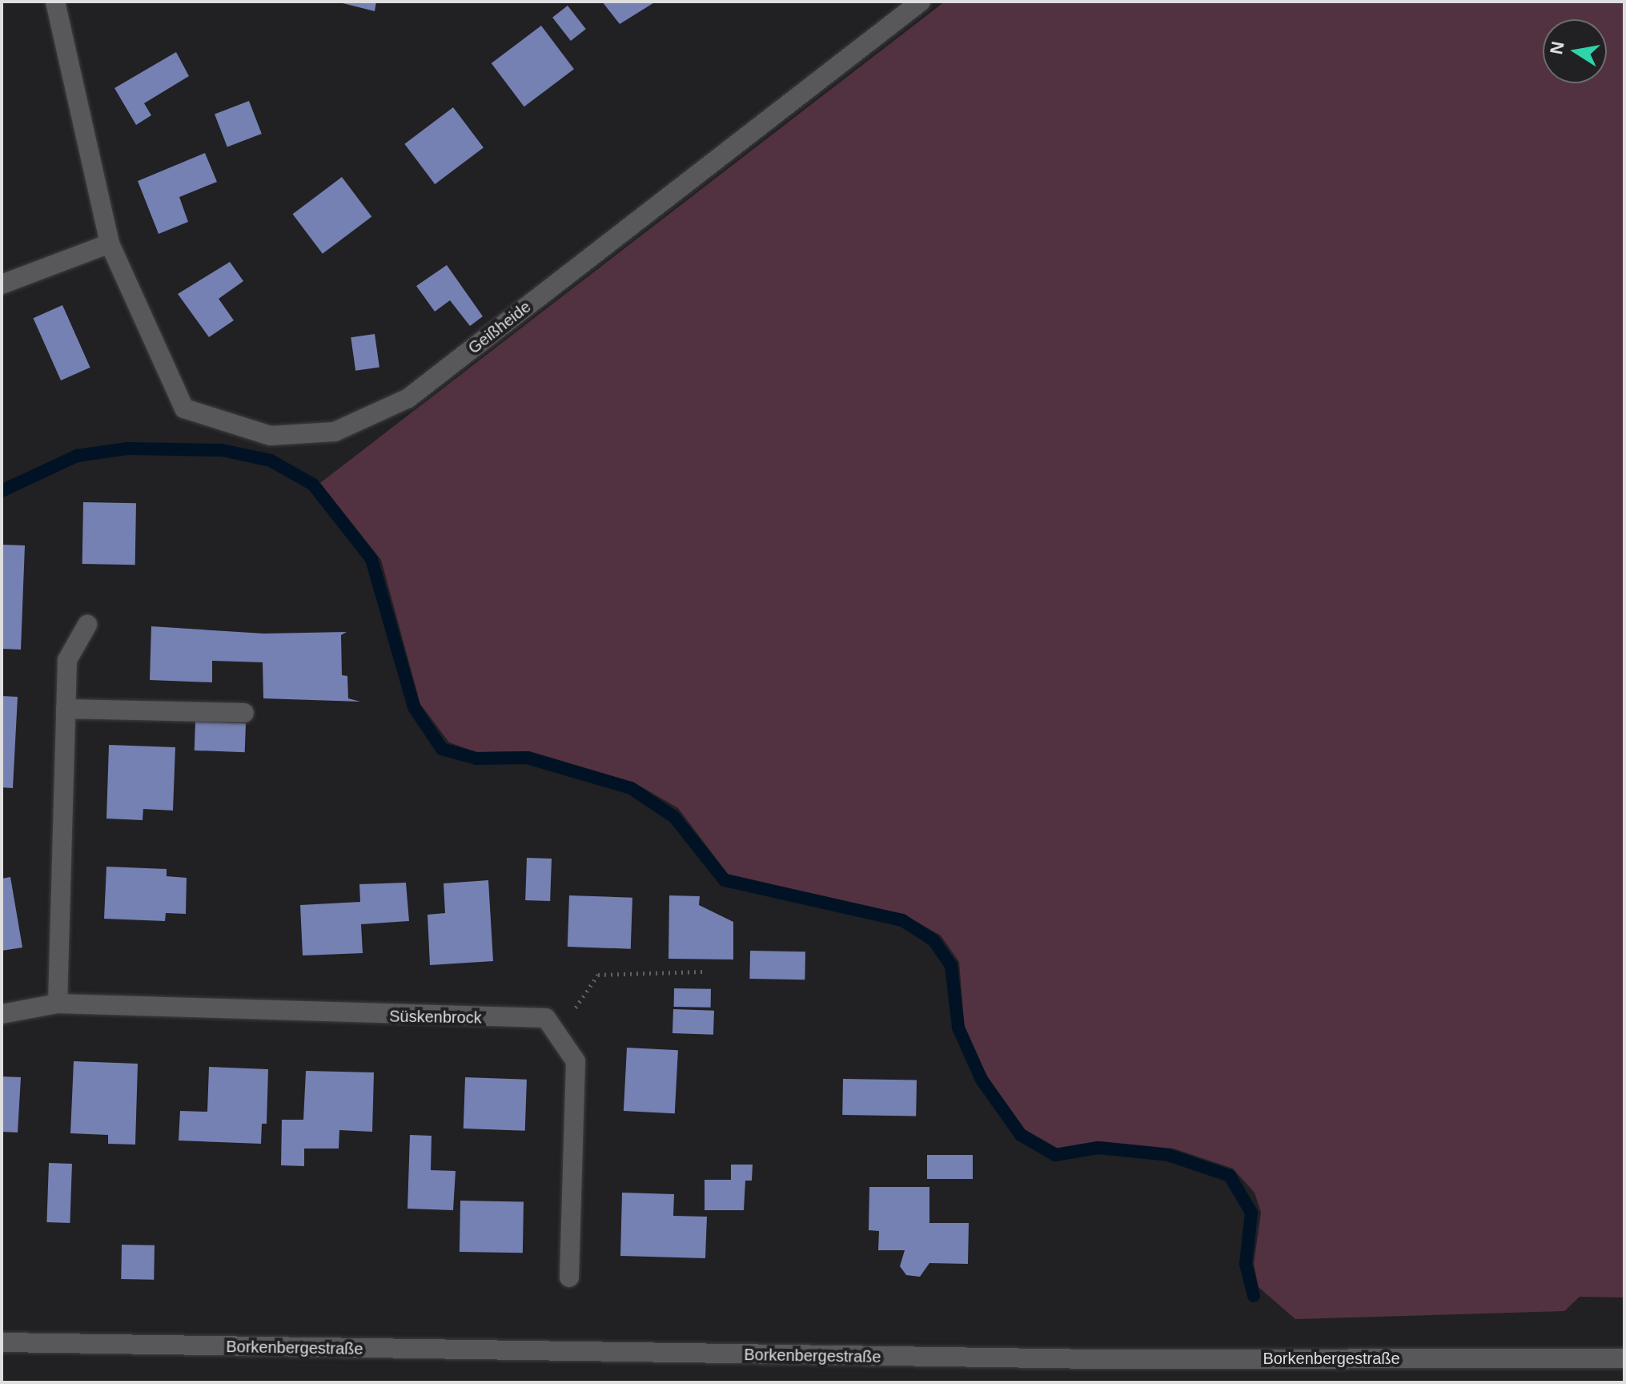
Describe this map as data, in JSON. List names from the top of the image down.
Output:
{
  "streets": {
    "street": ["Geißheide", "Süskenbrock", "Borkenbergestraße"]
  },
  "north": "left"
}
